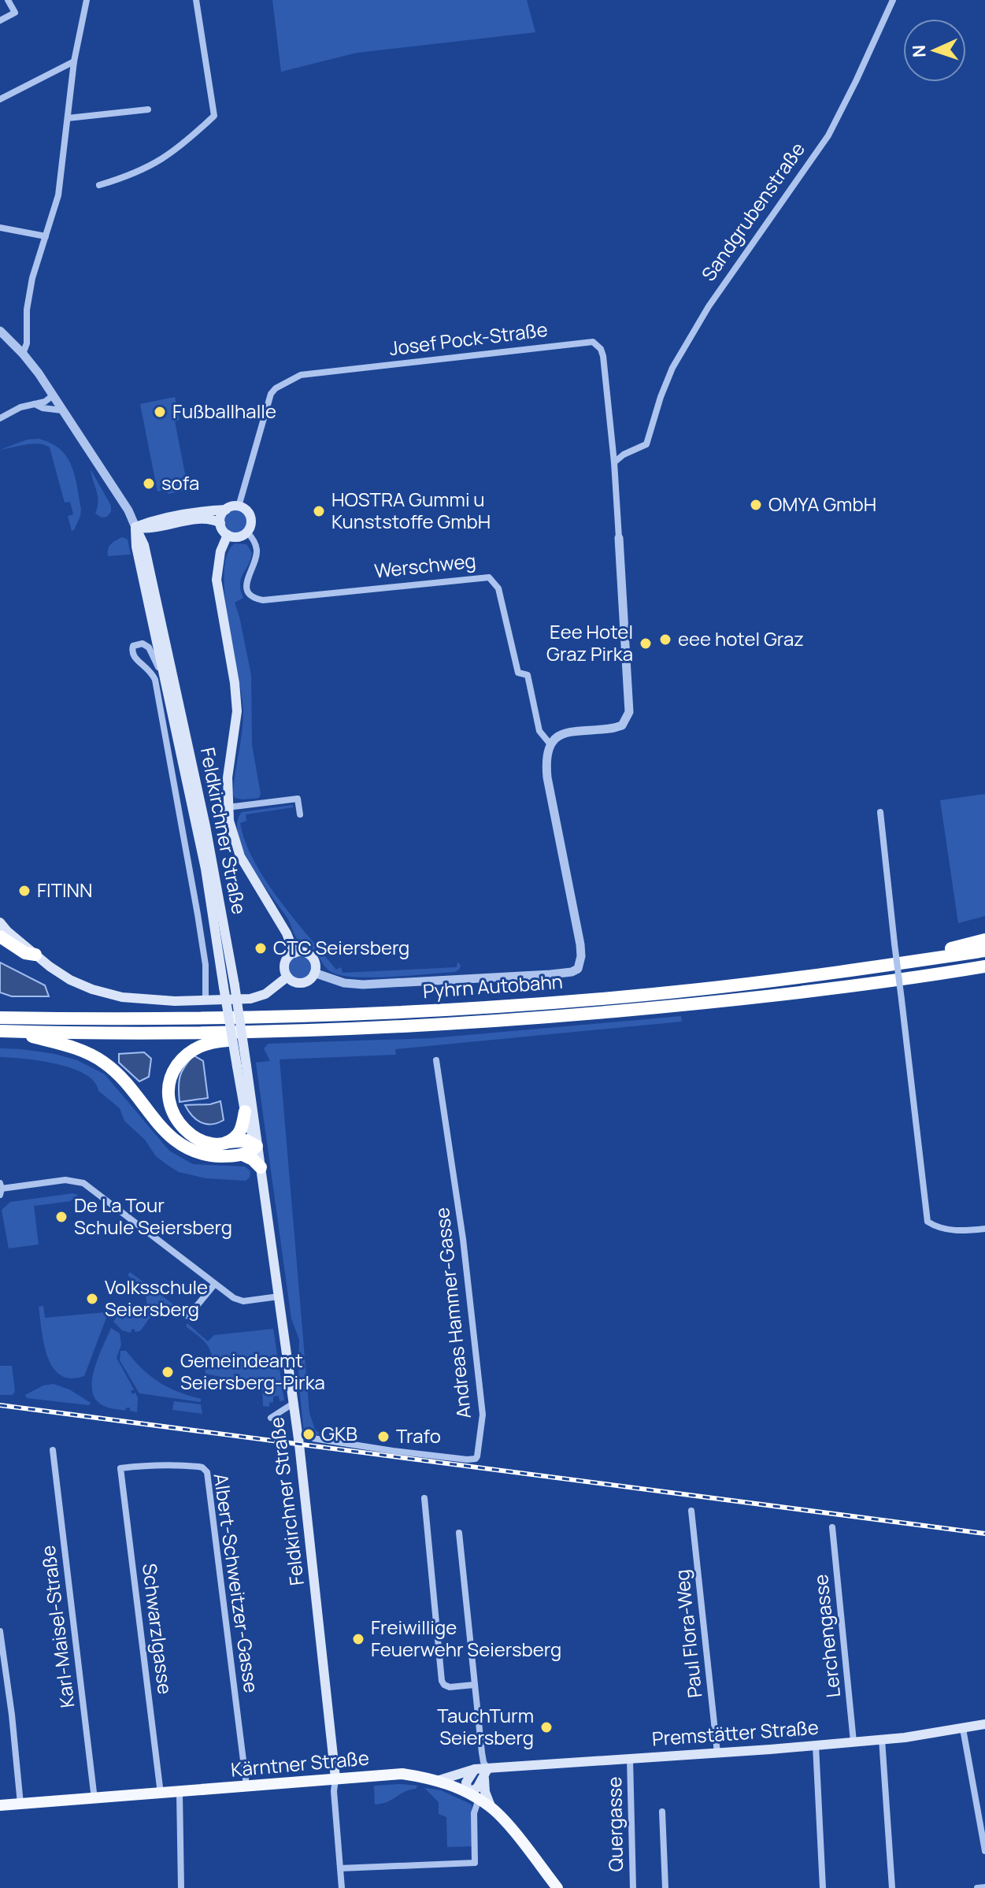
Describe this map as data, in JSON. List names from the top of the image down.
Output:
{
  "streets": {
    "highway": ["Pyhrn Autobahn"],
    "main road": ["Feldkirchner Straße", "Premstätter Straße", "Kärntner Straße"],
    "street": [
      "Sandgrubenstraße",
      "Josef Pock-Straße",
      "Werschweg",
      "Andreas Hammer-Gasse",
      "Albert-Schweitzer-Gasse",
      "Karl-Maisel-Straße",
      "Schwarzlgasse",
      "Paul Flora-Weg",
      "Lerchengasse",
      "Quergasse"
    ]
  },
  "crossings": [
    ["Sandgrubenstraße", "Josef Pock-Straße"],
    ["Josef Pock-Straße", "Werschweg"],
    ["Feldkirchner Straße", "Andreas Hammer-Gasse"],
    ["Feldkirchner Straße", "Kärntner Straße"],
    ["Albert-Schweitzer-Gasse", "Schwarzlgasse"],
    ["Albert-Schweitzer-Gasse", "Kärntner Straße"],
    ["Karl-Maisel-Straße", "Kärntner Straße"],
    ["Schwarzlgasse", "Kärntner Straße"],
    ["Paul Flora-Weg", "Premstätter Straße"],
    ["Lerchengasse", "Premstätter Straße"],
    ["Premstätter Straße", "Kärntner Straße"],
    ["Premstätter Straße", "Quergasse"]
  ],
  "places": [
    "Fußballhalle",
    "sofa",
    "OMYA GmbH",
    "HOSTRA Gummi u Kunststoffe GmbH",
    "eee hotel Graz",
    "Eee Hotel Graz Pirka",
    "FITINN",
    "CTC Seiersberg",
    "De La Tour Schule Seiersberg",
    "Volksschule Seiersberg",
    "Gemeindeamt Seiersberg-Pirka",
    "GKB",
    "Trafo",
    "Freiwillige Feuerwehr Seiersberg",
    "TauchTurm Seiersberg"
  ],
  "north": "left"
}
